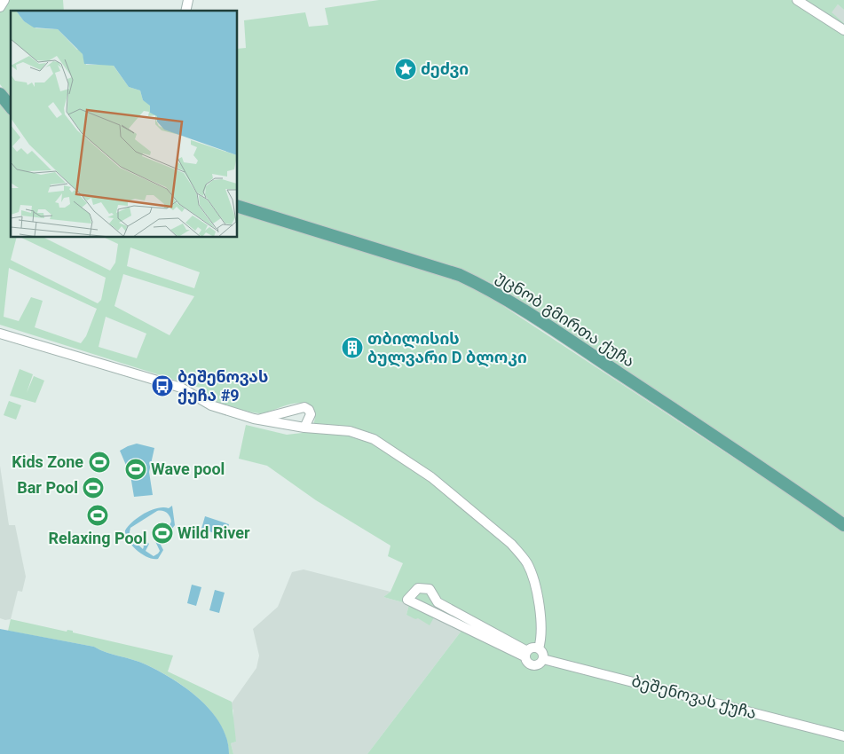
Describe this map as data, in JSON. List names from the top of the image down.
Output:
{
  "streets": {
    "main road": ["უცნობ გმირთა ქუჩა"],
    "street": ["ბეშენოვას ქუჩა"]
  },
  "places": {
    "place": ["ძეძვი"],
    "building": ["თბილისის ბულვარი D ბლოკი"],
    "bus stop": ["ბეშენოვას ქუჩა #9"],
    "sports": [
      "Kids Zone",
      "Wave pool",
      "Bar Pool",
      "Relaxing Pool",
      "Wild River"
    ]
  }
}
